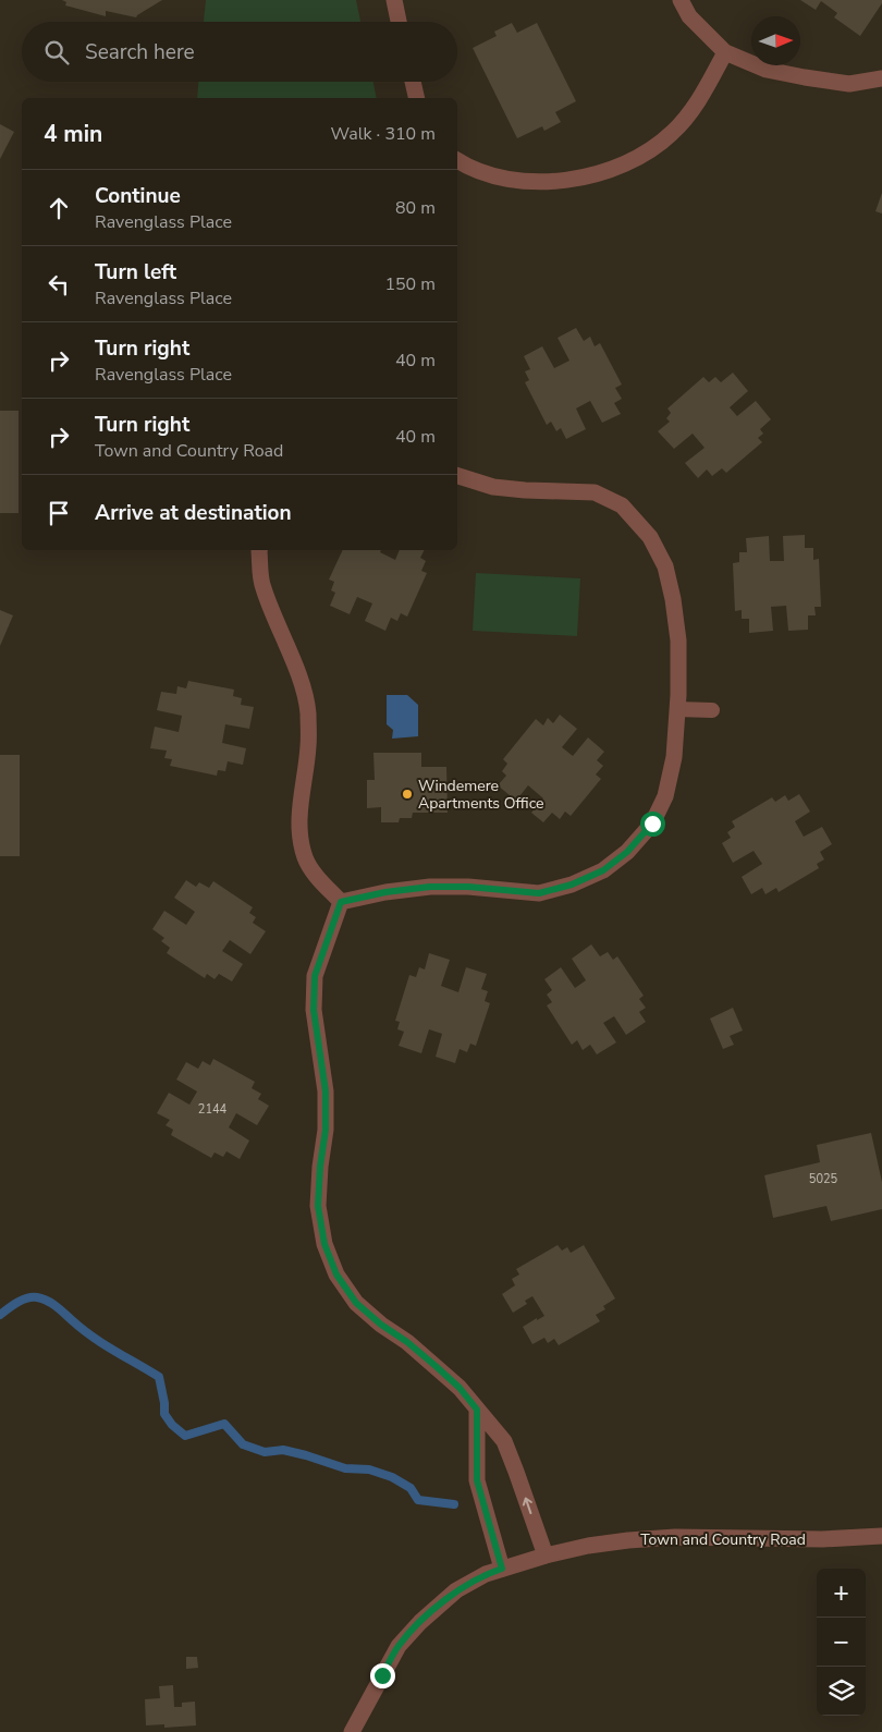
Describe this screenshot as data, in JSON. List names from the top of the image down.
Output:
{
  "streets": {
    "street": ["Town and Country Road"]
  },
  "places": ["Windemere Apartments Office"],
  "house_numbers": ["2144", "5025"],
  "north": "right",
  "page": {
    "search": "Search here",
    "heading": ["4 min", "Walk · 310 m"],
    "list": [
      ["Continue", "Ravenglass Place", "80 m"],
      ["Turn left", "Ravenglass Place", "150 m"],
      ["Turn right", "Ravenglass Place", "40 m"],
      ["Turn right", "Town and Country Road", "40 m"],
      "Arrive at destination"
    ],
    "map_buttons": ["+", "−"]
  }
}
